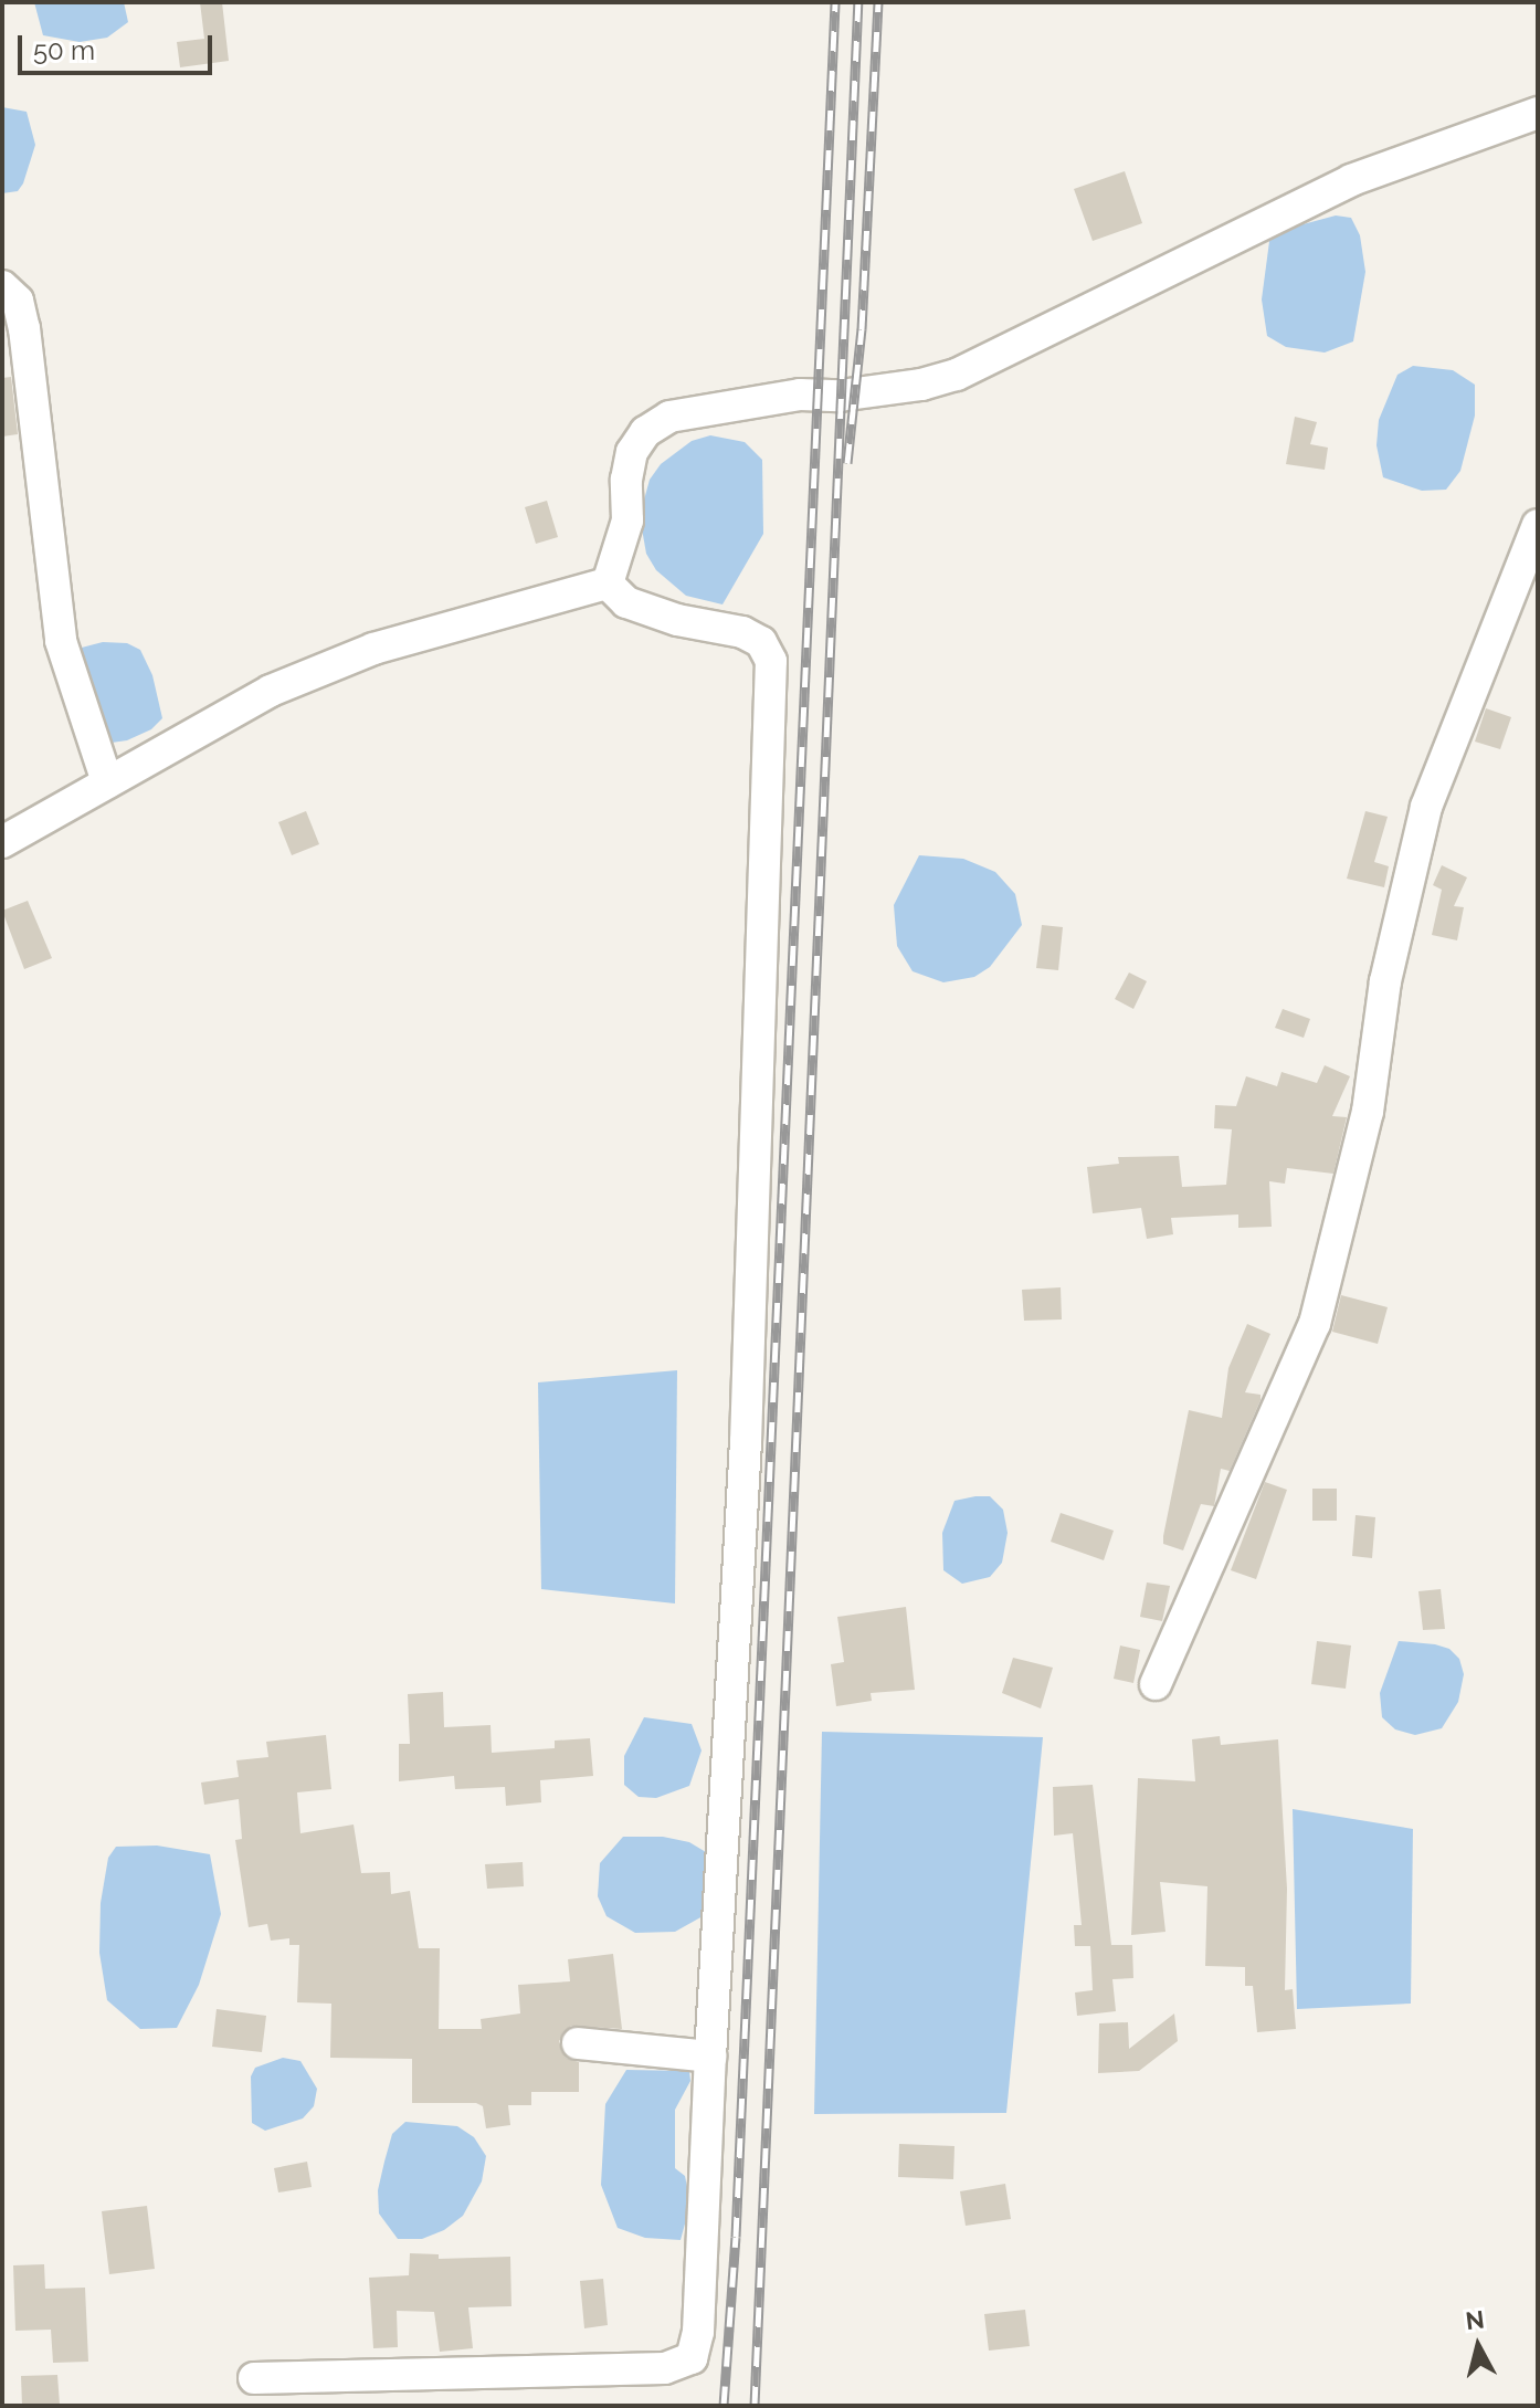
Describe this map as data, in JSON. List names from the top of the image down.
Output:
{
  "scale_bar": "50 m",
  "north": "top"
}
